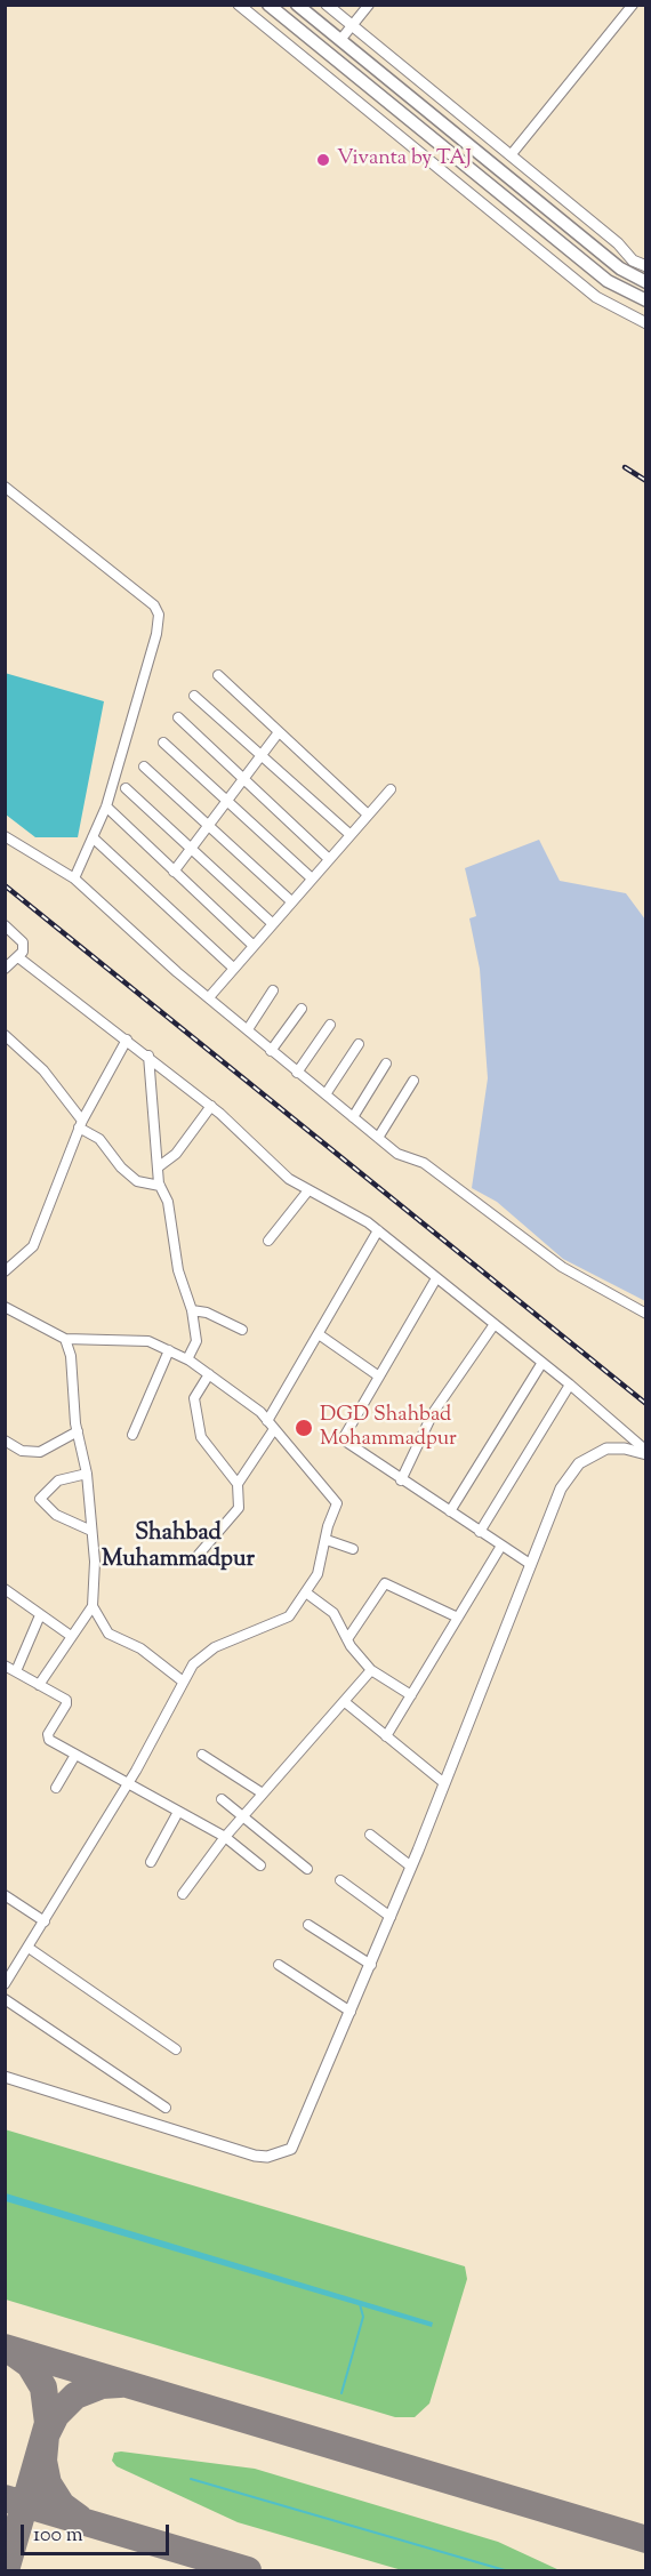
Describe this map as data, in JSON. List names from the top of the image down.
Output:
{
  "districts": ["Shahbad Muhammadpur"],
  "places": ["Vivanta by TAJ", "DGD Shahbad Mohammadpur"],
  "scale_bar": "100 m"
}
